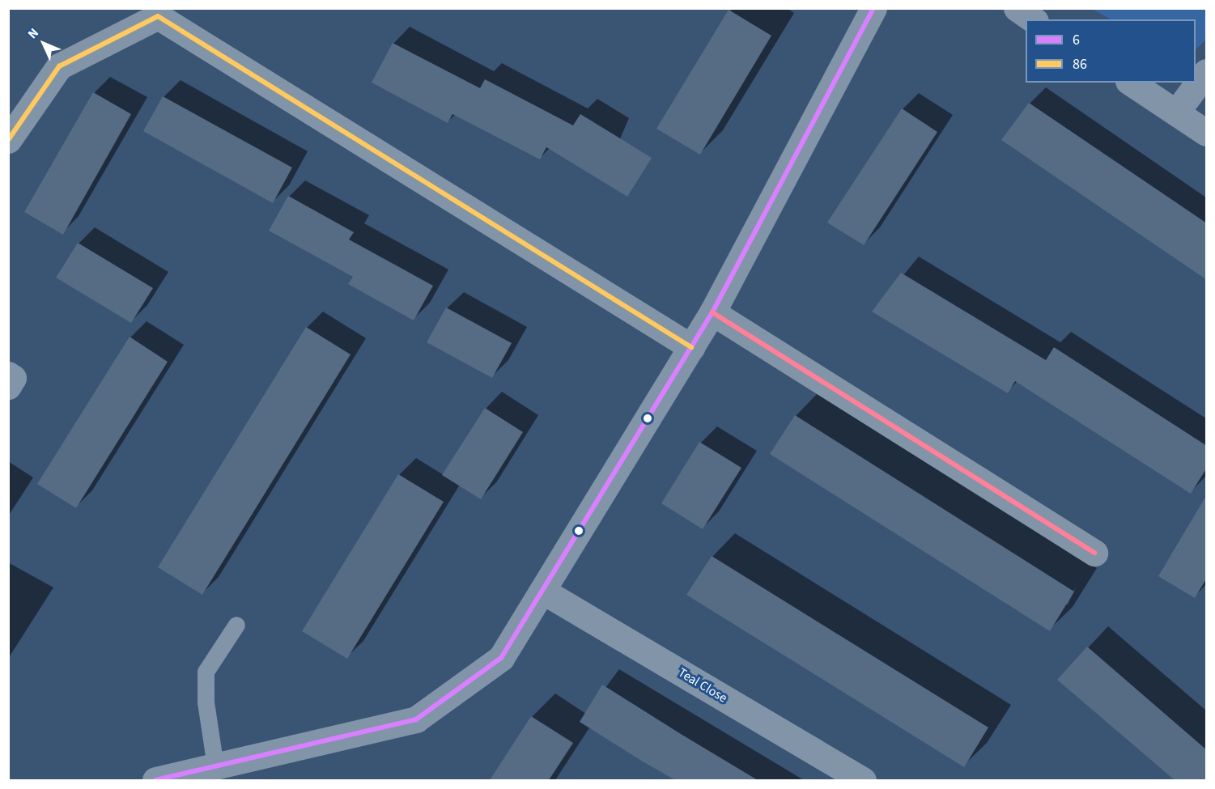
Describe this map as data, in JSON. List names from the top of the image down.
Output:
{
  "streets": {
    "street": ["Teal Close"]
  },
  "lines": ["transit line 6", "transit line 86"],
  "legend": ["6", "86"],
  "north": "top left"
}
